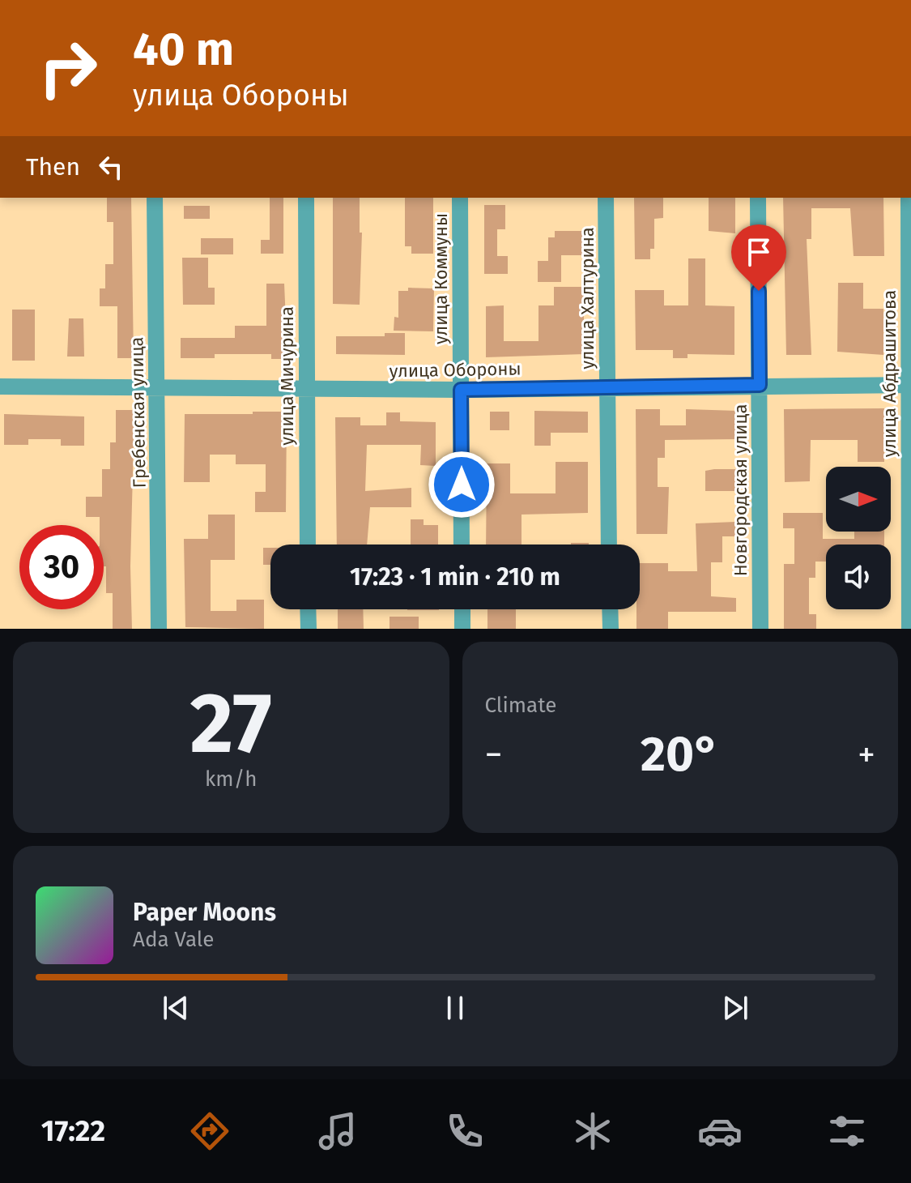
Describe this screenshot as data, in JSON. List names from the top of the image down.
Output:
{
  "streets": {
    "street": [
      "улица Коммуны",
      "улица Халтурина",
      "улица Обороны",
      "улица Абдрашитова",
      "улица Мичурина",
      "Гребенская улица",
      "Новгородская улица"
    ]
  },
  "crossings": [
    ["улица Коммуны", "улица Обороны"],
    ["улица Халтурина", "улица Обороны"],
    ["улица Обороны", "улица Абдрашитова"],
    ["улица Обороны", "улица Мичурина"],
    ["улица Обороны", "Гребенская улица"],
    ["улица Обороны", "Новгородская улица"]
  ],
  "north": "right",
  "page": {
    "turn": ["40 m", "улица Обороны"],
    "then": "Then",
    "limit": "30",
    "trip": "17:23 · 1 min · 210 m",
    "tile": [
      ["27", "km/h"],
      "Climate"
    ],
    "heat": ["−", "20°", "+"],
    "song": ["Paper Moons", "Ada Vale"],
    "tabs": "17:22"
  }
}
